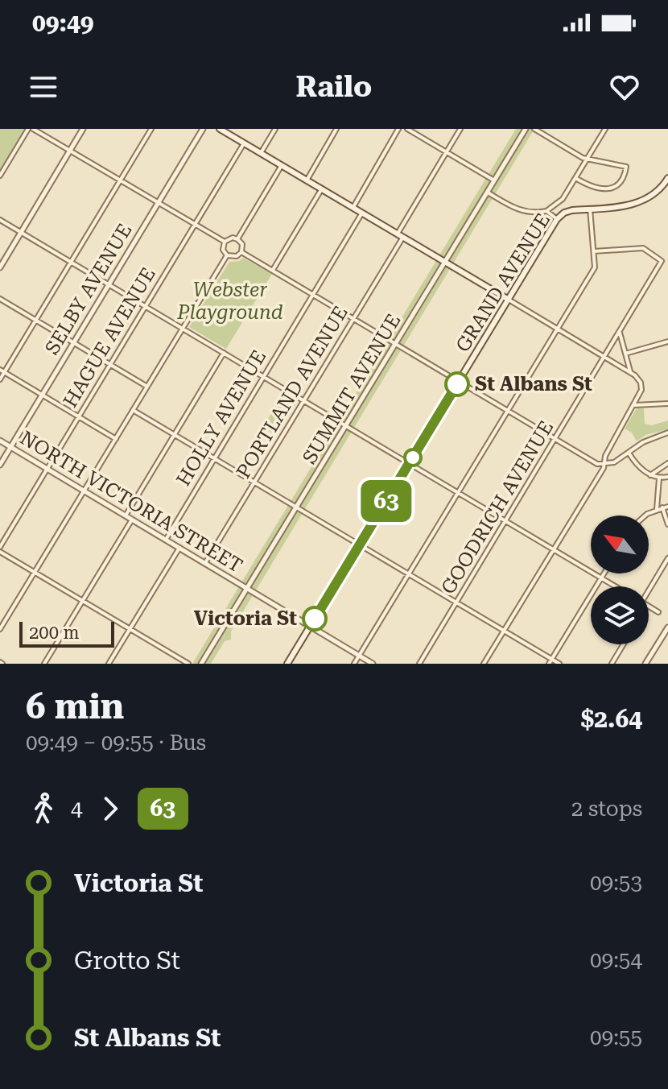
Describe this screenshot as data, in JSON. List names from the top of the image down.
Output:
{
  "streets": {
    "main road": ["GRAND AVENUE"],
    "street": [
      "SELBY AVENUE",
      "HAGUE AVENUE",
      "SUMMIT AVENUE",
      "PORTLAND AVENUE",
      "HOLLY AVENUE",
      "NORTH VICTORIA STREET",
      "GOODRICH AVENUE"
    ]
  },
  "crossings": [
    ["GRAND AVENUE", "NORTH VICTORIA STREET"],
    ["SELBY AVENUE", "NORTH VICTORIA STREET"],
    ["HAGUE AVENUE", "NORTH VICTORIA STREET"],
    ["SUMMIT AVENUE", "NORTH VICTORIA STREET"],
    ["PORTLAND AVENUE", "NORTH VICTORIA STREET"],
    ["HOLLY AVENUE", "NORTH VICTORIA STREET"]
  ],
  "parks": ["Webster Playground"],
  "places": ["St Albans St", "Victoria St"],
  "lines": ["bus line 63"],
  "scale_bar": "200 m",
  "north": "top left",
  "page": {
    "status": "09:49",
    "header": "Railo",
    "on_map": "63",
    "scale": "200 m",
    "heading": ["6 min", "09:49 – 09:55 · Bus", "$2.64"],
    "legs": ["4", "63", "2 stops"],
    "list": [
      {
        "name": "Victoria St",
        "value": "09:53"
      },
      {
        "name": "Grotto St",
        "value": "09:54"
      },
      {
        "name": "St Albans St",
        "value": "09:55"
      }
    ]
  }
}
